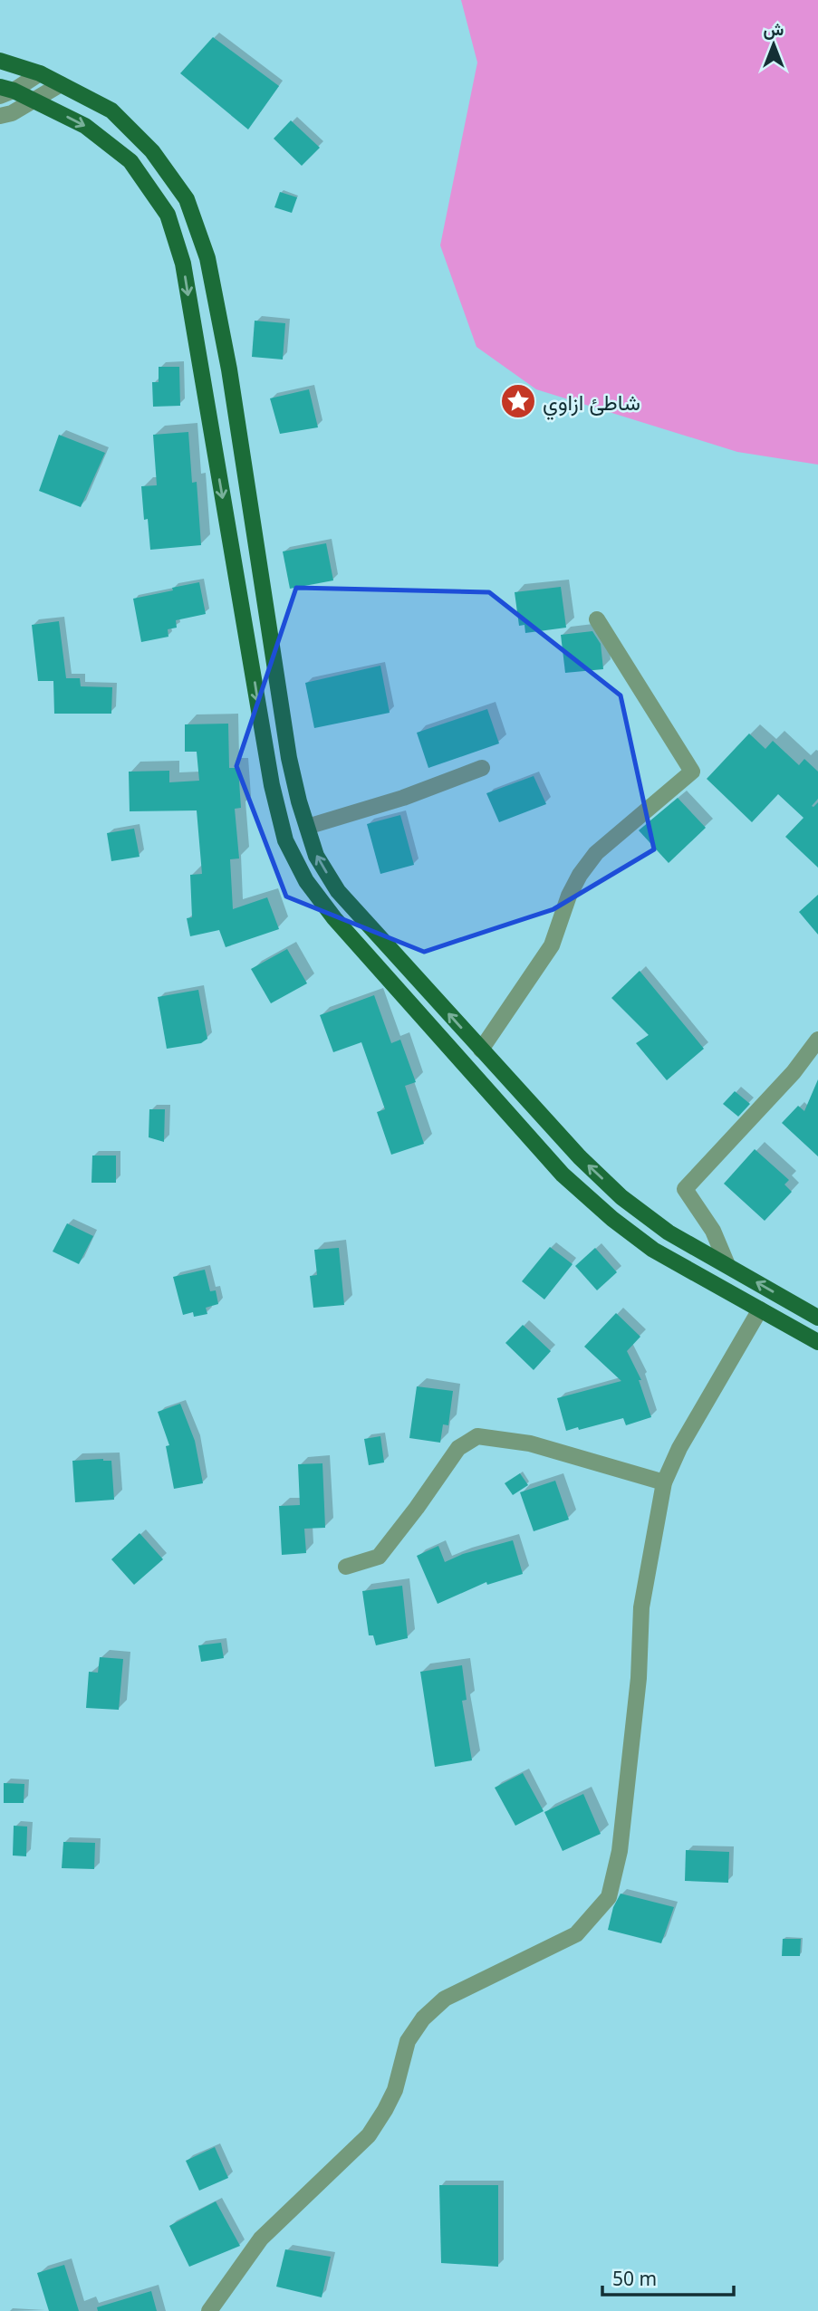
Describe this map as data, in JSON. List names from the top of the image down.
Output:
{
  "places": {
    "place": ["شاطئ ازاوي"]
  },
  "scale_bar": "50 m",
  "north": "top"
}
